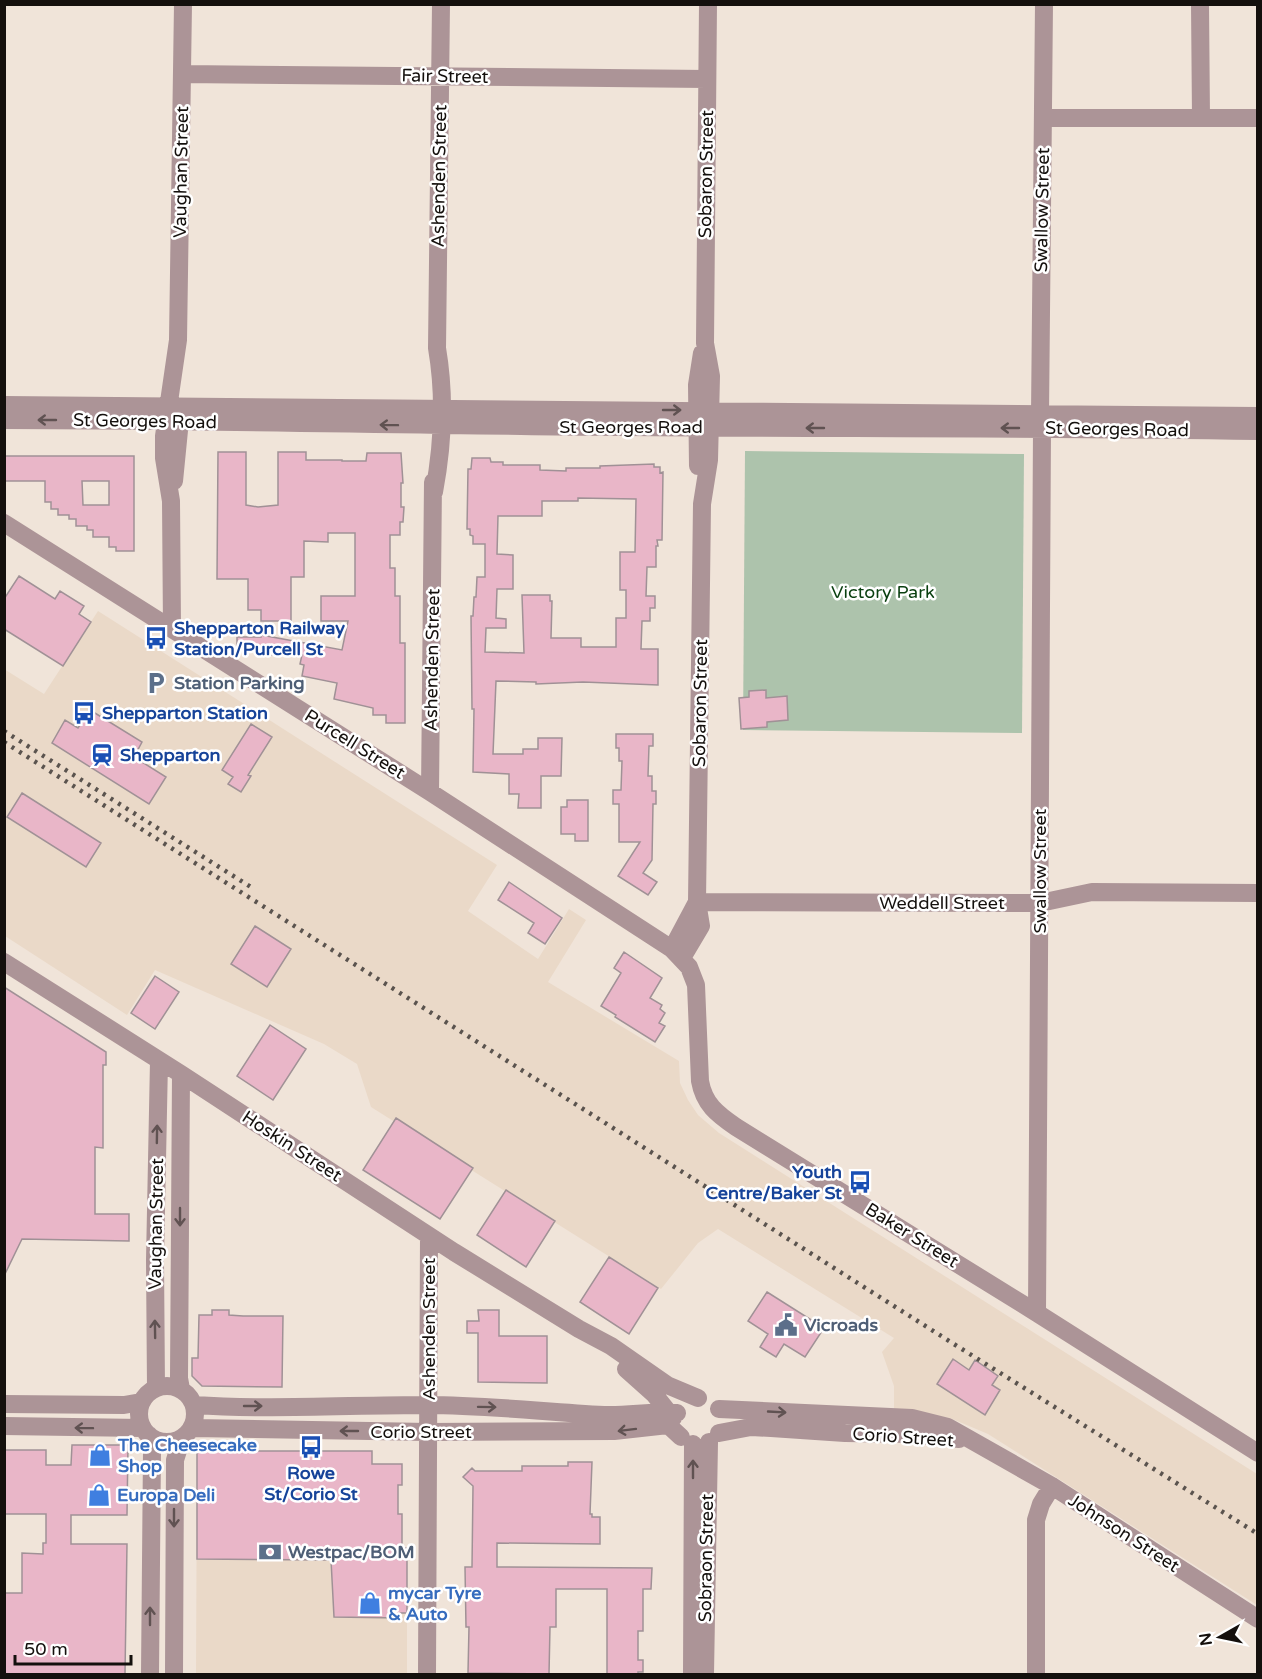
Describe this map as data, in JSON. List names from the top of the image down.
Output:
{
  "streets": {
    "street": [
      "Fair Street",
      "Vaughan Street",
      "Sobaron Street",
      "Ashenden Street",
      "Swallow Street",
      "St Georges Road",
      "Purcell Street",
      "Weddell Street",
      "Hoskin Street",
      "Baker Street",
      "Corio Street",
      "Johnson Street",
      "Sobraon Street"
    ]
  },
  "crossings": [
    ["Fair Street", "Vaughan Street"],
    ["Fair Street", "Sobaron Street"],
    ["Fair Street", "Ashenden Street"],
    ["Vaughan Street", "St Georges Road"],
    ["Vaughan Street", "Purcell Street"],
    ["Vaughan Street", "Hoskin Street"],
    ["Vaughan Street", "Corio Street"],
    ["Sobaron Street", "St Georges Road"],
    ["Sobaron Street", "Purcell Street"],
    ["Sobaron Street", "Weddell Street"],
    ["Sobaron Street", "Baker Street"],
    ["Ashenden Street", "St Georges Road"],
    ["Ashenden Street", "Purcell Street"],
    ["Ashenden Street", "Hoskin Street"],
    ["Ashenden Street", "Corio Street"],
    ["Swallow Street", "St Georges Road"],
    ["Swallow Street", "Weddell Street"],
    ["Swallow Street", "Baker Street"],
    ["Purcell Street", "Baker Street"],
    ["Hoskin Street", "Corio Street"],
    ["Hoskin Street", "Sobraon Street"],
    ["Corio Street", "Johnson Street"],
    ["Corio Street", "Sobraon Street"]
  ],
  "parks": ["Victory Park"],
  "places": {
    "bus stop": [
      "Shepparton Railway Station/Purcell St",
      "Shepparton Station",
      "Youth Centre/Baker St",
      "Rowe St/Corio St"
    ],
    "parking": ["Station Parking"],
    "station": ["Shepparton"],
    "public building": ["Vicroads"],
    "shop": ["The Cheesecake Shop", "Europa Deli", "mycar Tyre & Auto"],
    "bank": ["Westpac/BOM"]
  },
  "scale_bar": "50 m",
  "north": "left"
}
